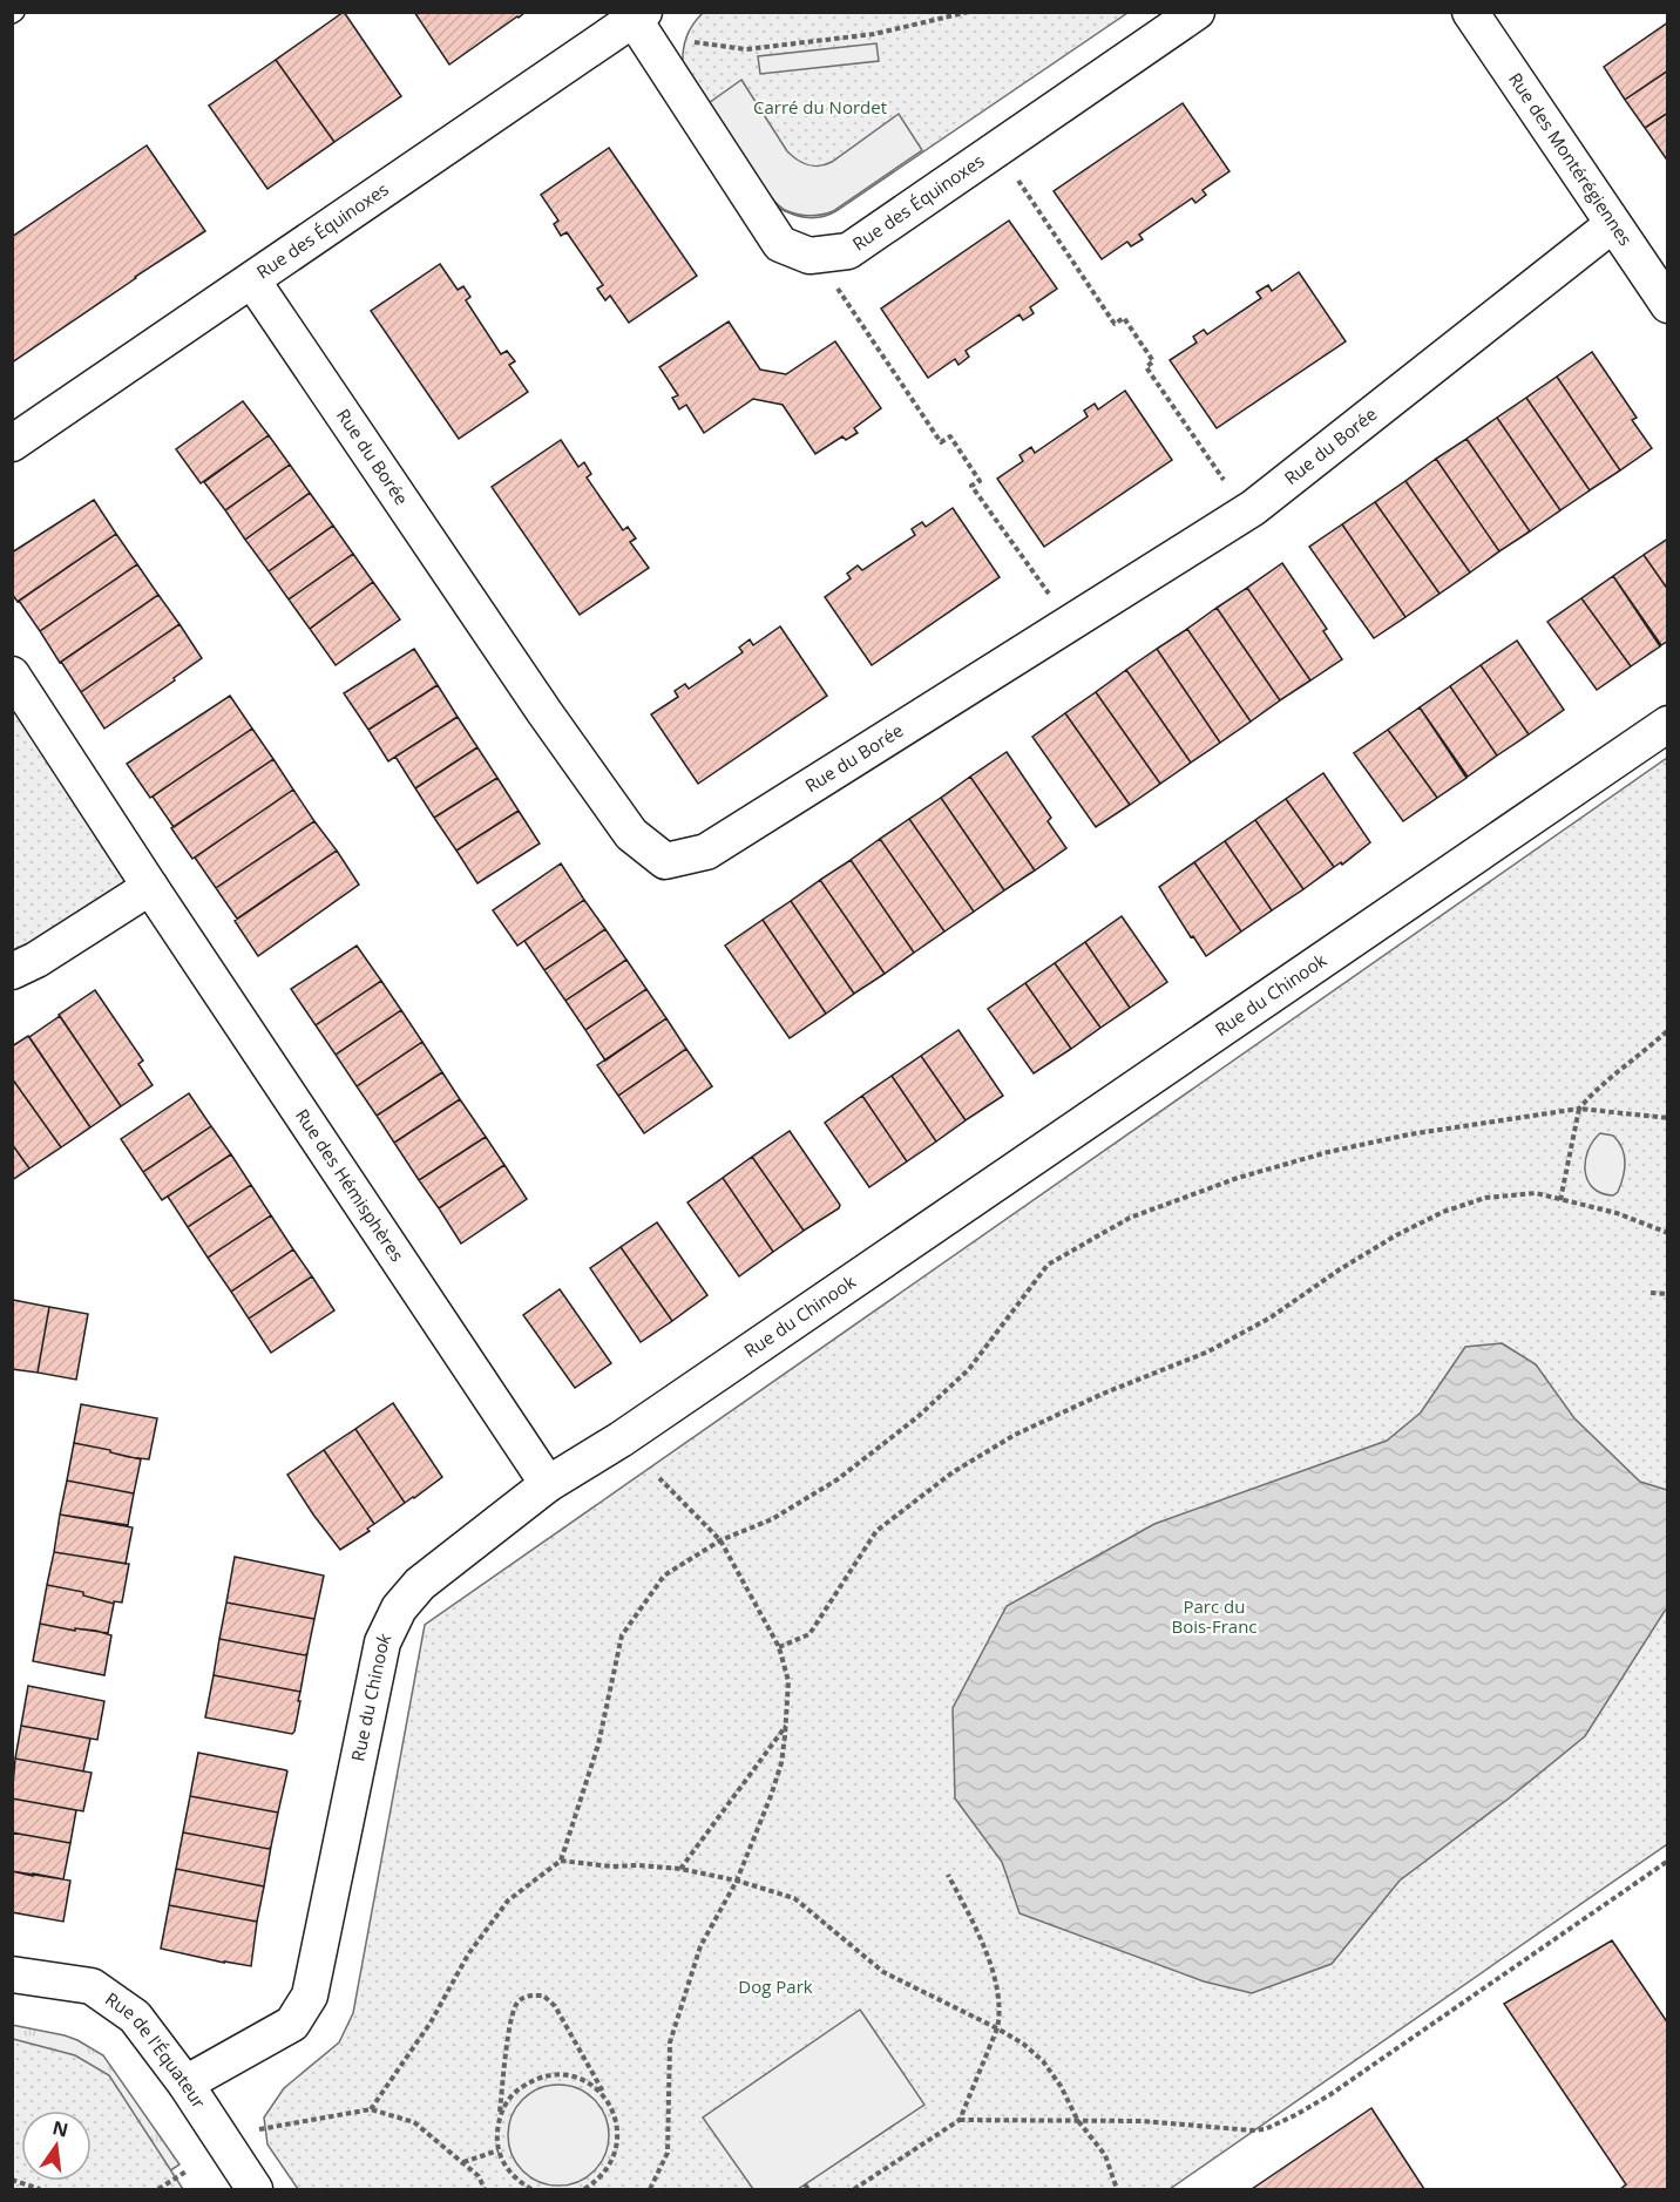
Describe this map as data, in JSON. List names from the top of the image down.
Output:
{
  "streets": {
    "street": [
      "Rue des Montérégiennes",
      "Rue des Équinoxes",
      "Rue du Borée",
      "Rue du Chinook",
      "Rue des Hémisphères",
      "Rue de l'Équateur"
    ]
  },
  "crossings": [
    ["Rue des Montérégiennes", "Rue du Borée"],
    ["Rue des Équinoxes", "Rue du Borée"],
    ["Rue du Chinook", "Rue des Hémisphères"],
    ["Rue du Chinook", "Rue de l'Équateur"]
  ],
  "parks": ["Carré du Nordet", "Parc du Bois-Franc", "Dog Park"],
  "north": "top"
}
